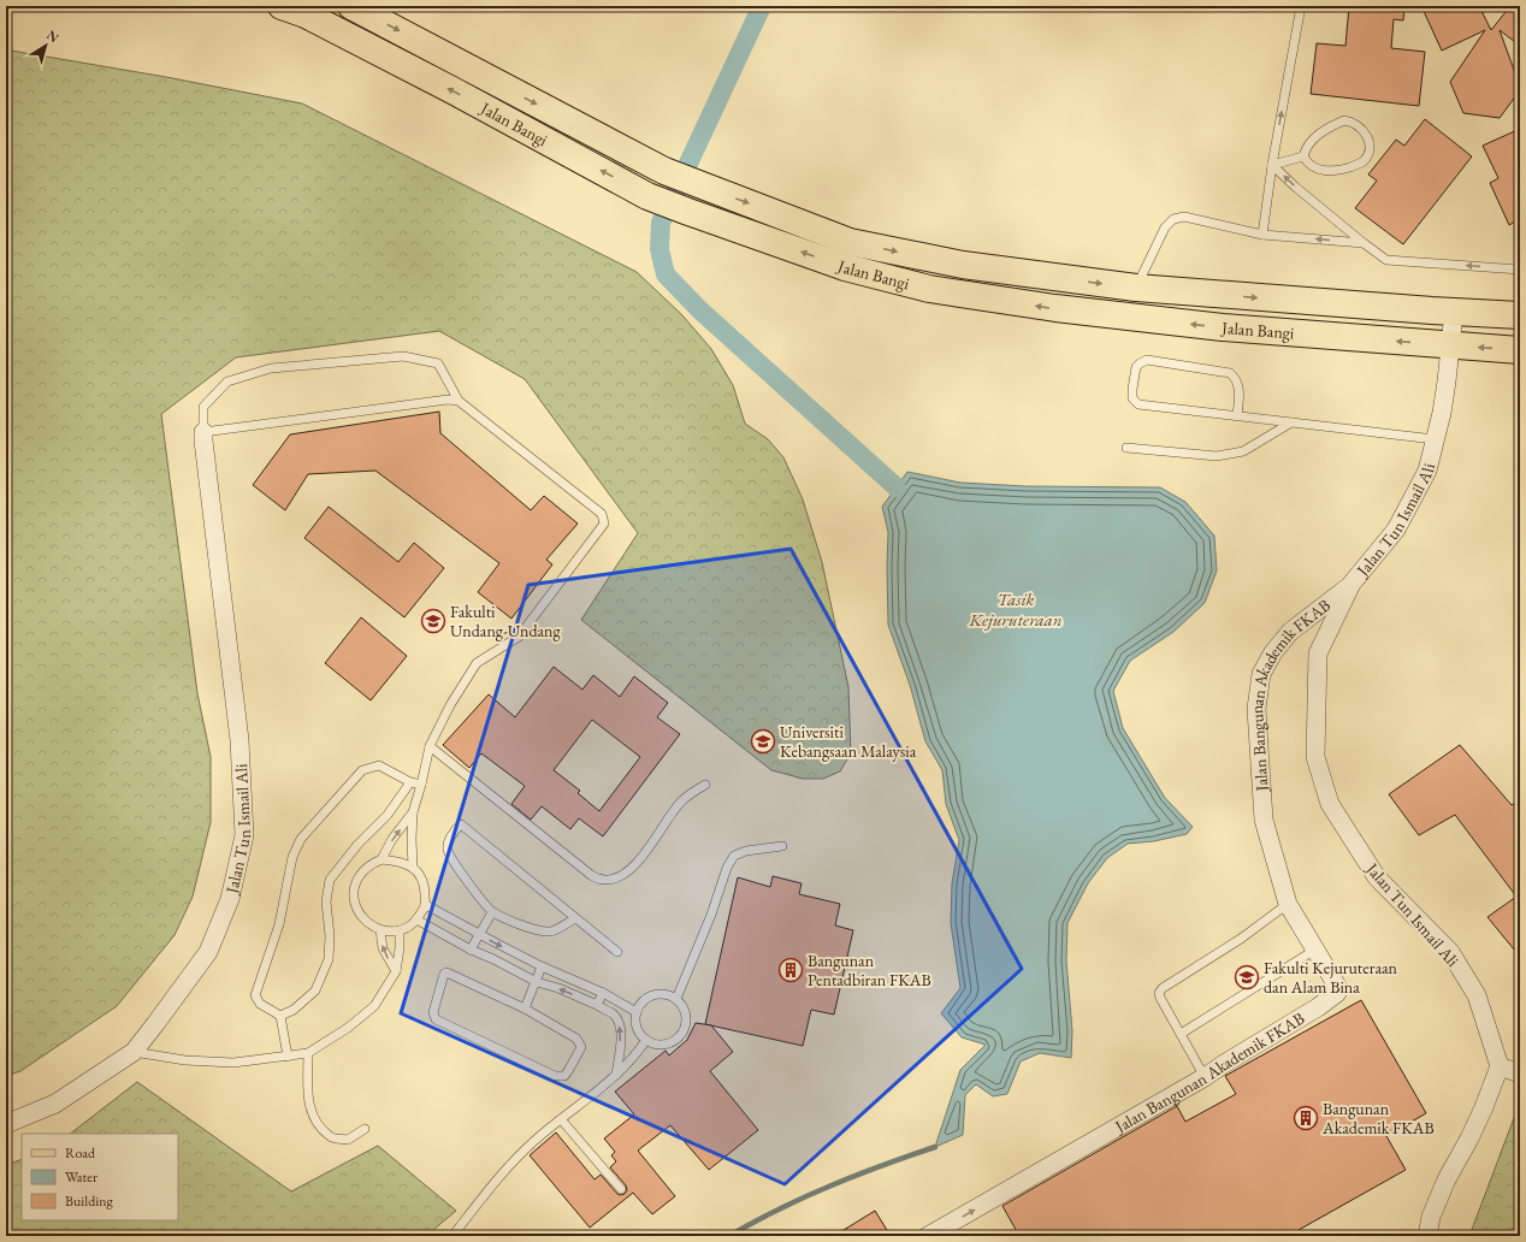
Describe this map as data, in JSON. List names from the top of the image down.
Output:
{
  "streets": {
    "main road": ["Jalan Bangi"],
    "street": ["Jalan Tun Ismail Ali", "Jalan Bangunan Akademik FKAB"]
  },
  "crossings": [
    ["Jalan Bangi", "Jalan Tun Ismail Ali"],
    ["Jalan Tun Ismail Ali", "Jalan Bangunan Akademik FKAB"]
  ],
  "water": ["Tasik Kejuruteraan"],
  "places": {
    "school or university": ["Fakulti Undang-Undang", "Universiti Kebangsaan Malaysia", "Fakulti Kejuruteraan dan Alam Bina"],
    "building": ["Bangunan Pentadbiran FKAB", "Bangunan Akademik FKAB"]
  },
  "legend": ["Road", "Water", "Building"],
  "north": "top right"
}
